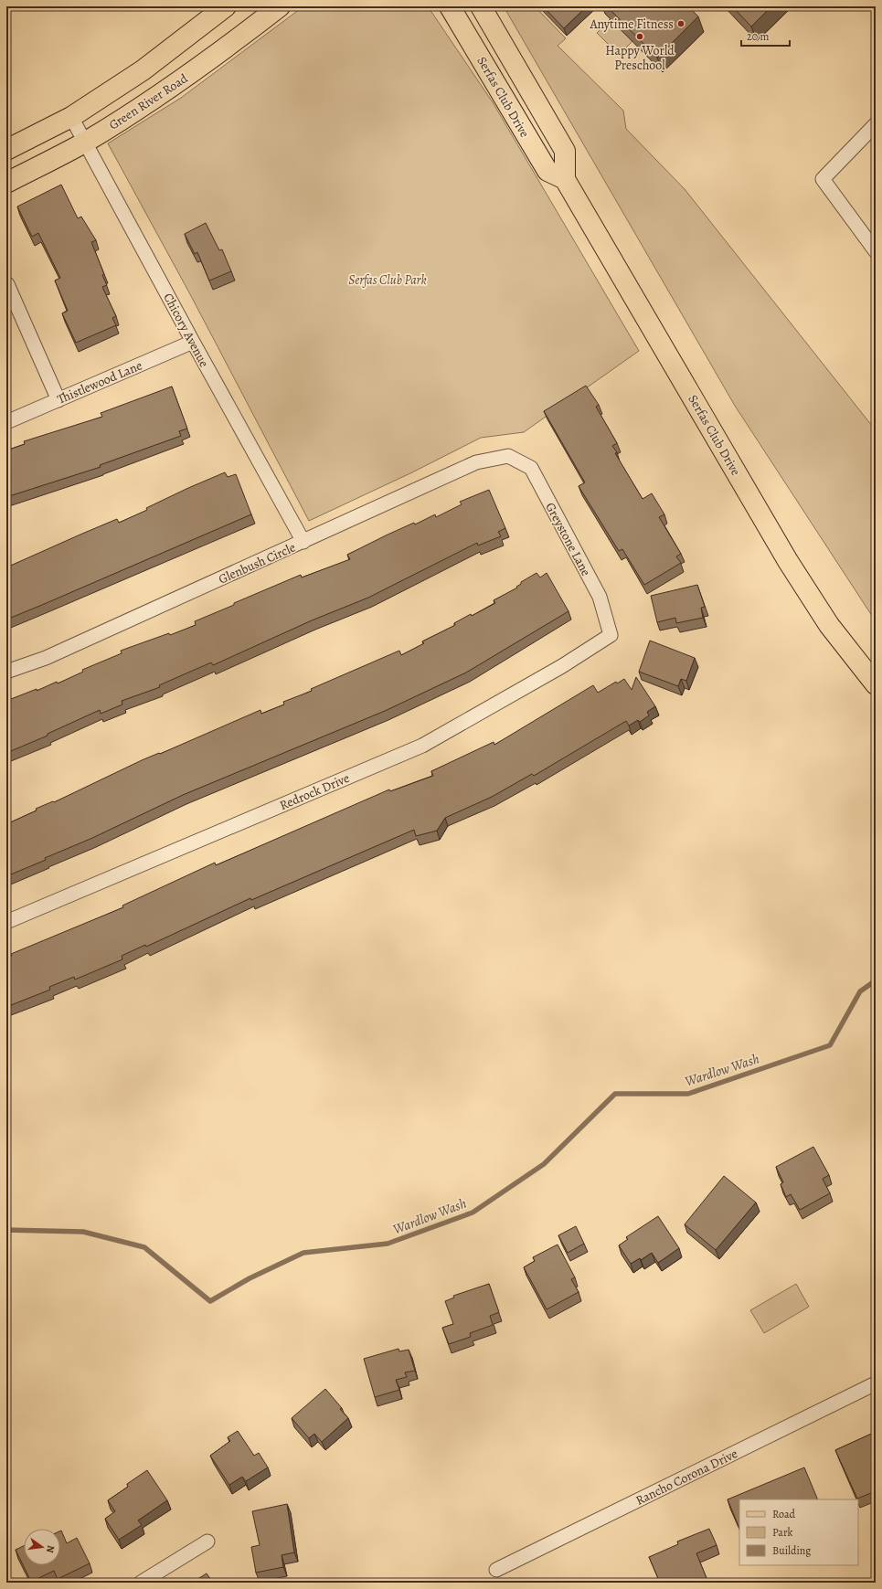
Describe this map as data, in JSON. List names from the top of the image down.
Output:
{
  "streets": {
    "main road": ["Serfas Club Drive", "Green River Road"],
    "street": [
      "Chicory Avenue",
      "Thistlewood Lane",
      "Greystone Lane",
      "Glenbush Circle",
      "Redrock Drive",
      "Rancho Corona Drive"
    ]
  },
  "crossings": [
    ["Green River Road", "Chicory Avenue"],
    ["Chicory Avenue", "Thistlewood Lane"],
    ["Chicory Avenue", "Glenbush Circle"],
    ["Greystone Lane", "Glenbush Circle"],
    ["Greystone Lane", "Redrock Drive"]
  ],
  "water": ["Wardlow Wash"],
  "parks": ["Serfas Club Park"],
  "places": ["Anytime Fitness", "Happy World Preschool"],
  "legend": ["Road", "Park", "Building"],
  "scale_bar": "20 m",
  "north": "right"
}
